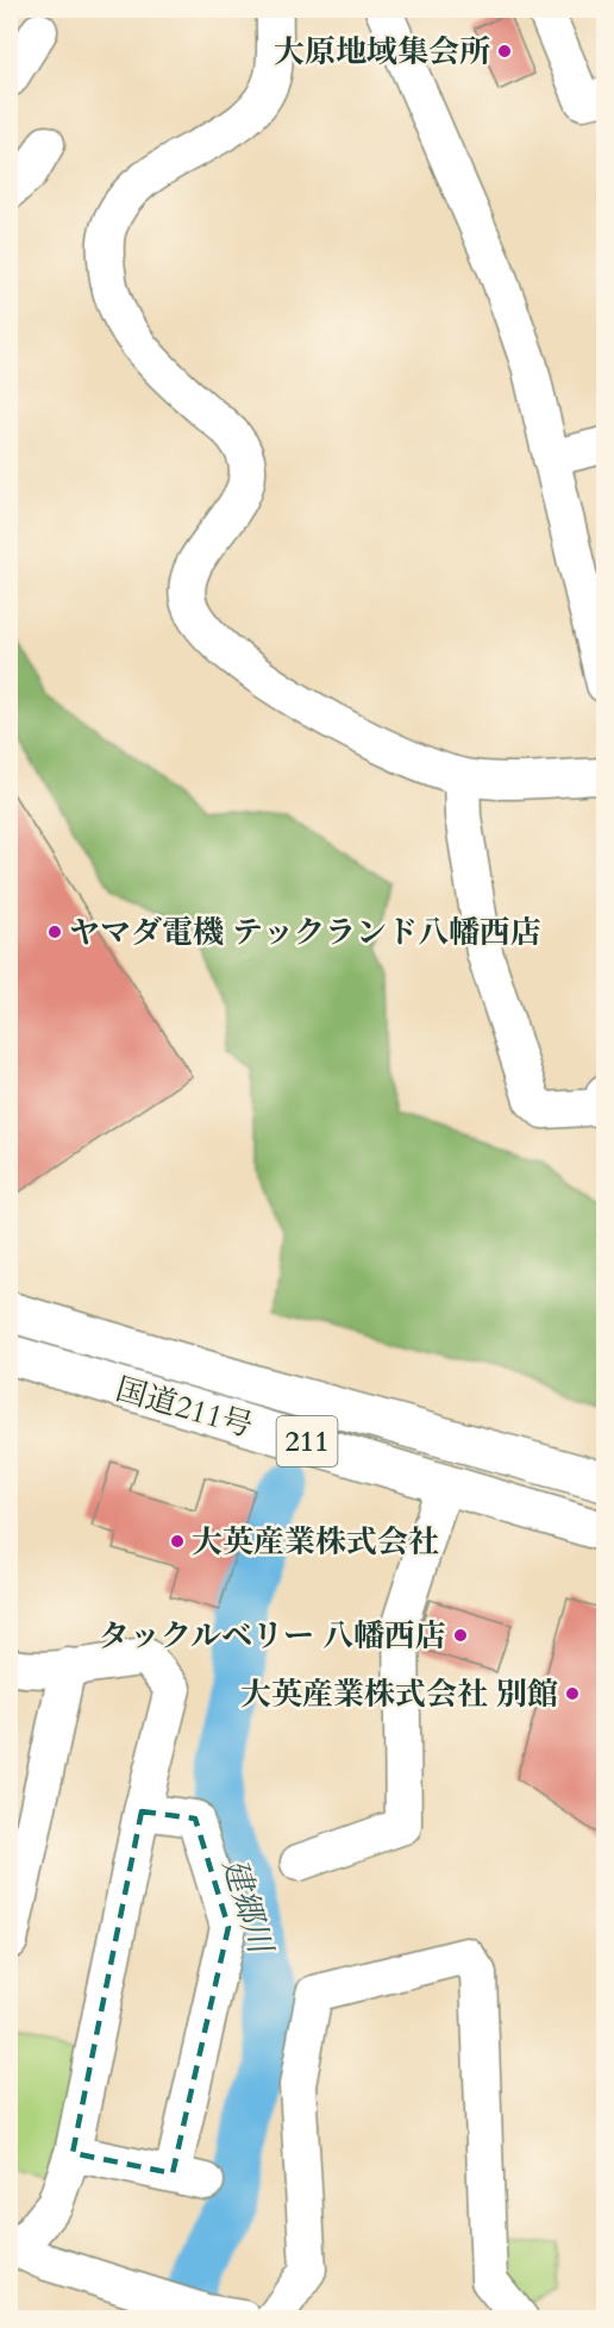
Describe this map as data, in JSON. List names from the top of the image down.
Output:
{
  "streets": {
    "highway": ["国道211号", "211"]
  },
  "water": ["建郷川"],
  "places": [
    "大原地域集会所",
    "ヤマダ電機 テックランド八幡西店",
    "大英産業株式会社",
    "タックルベリー 八幡西店",
    "大英産業株式会社 別館"
  ]
}
